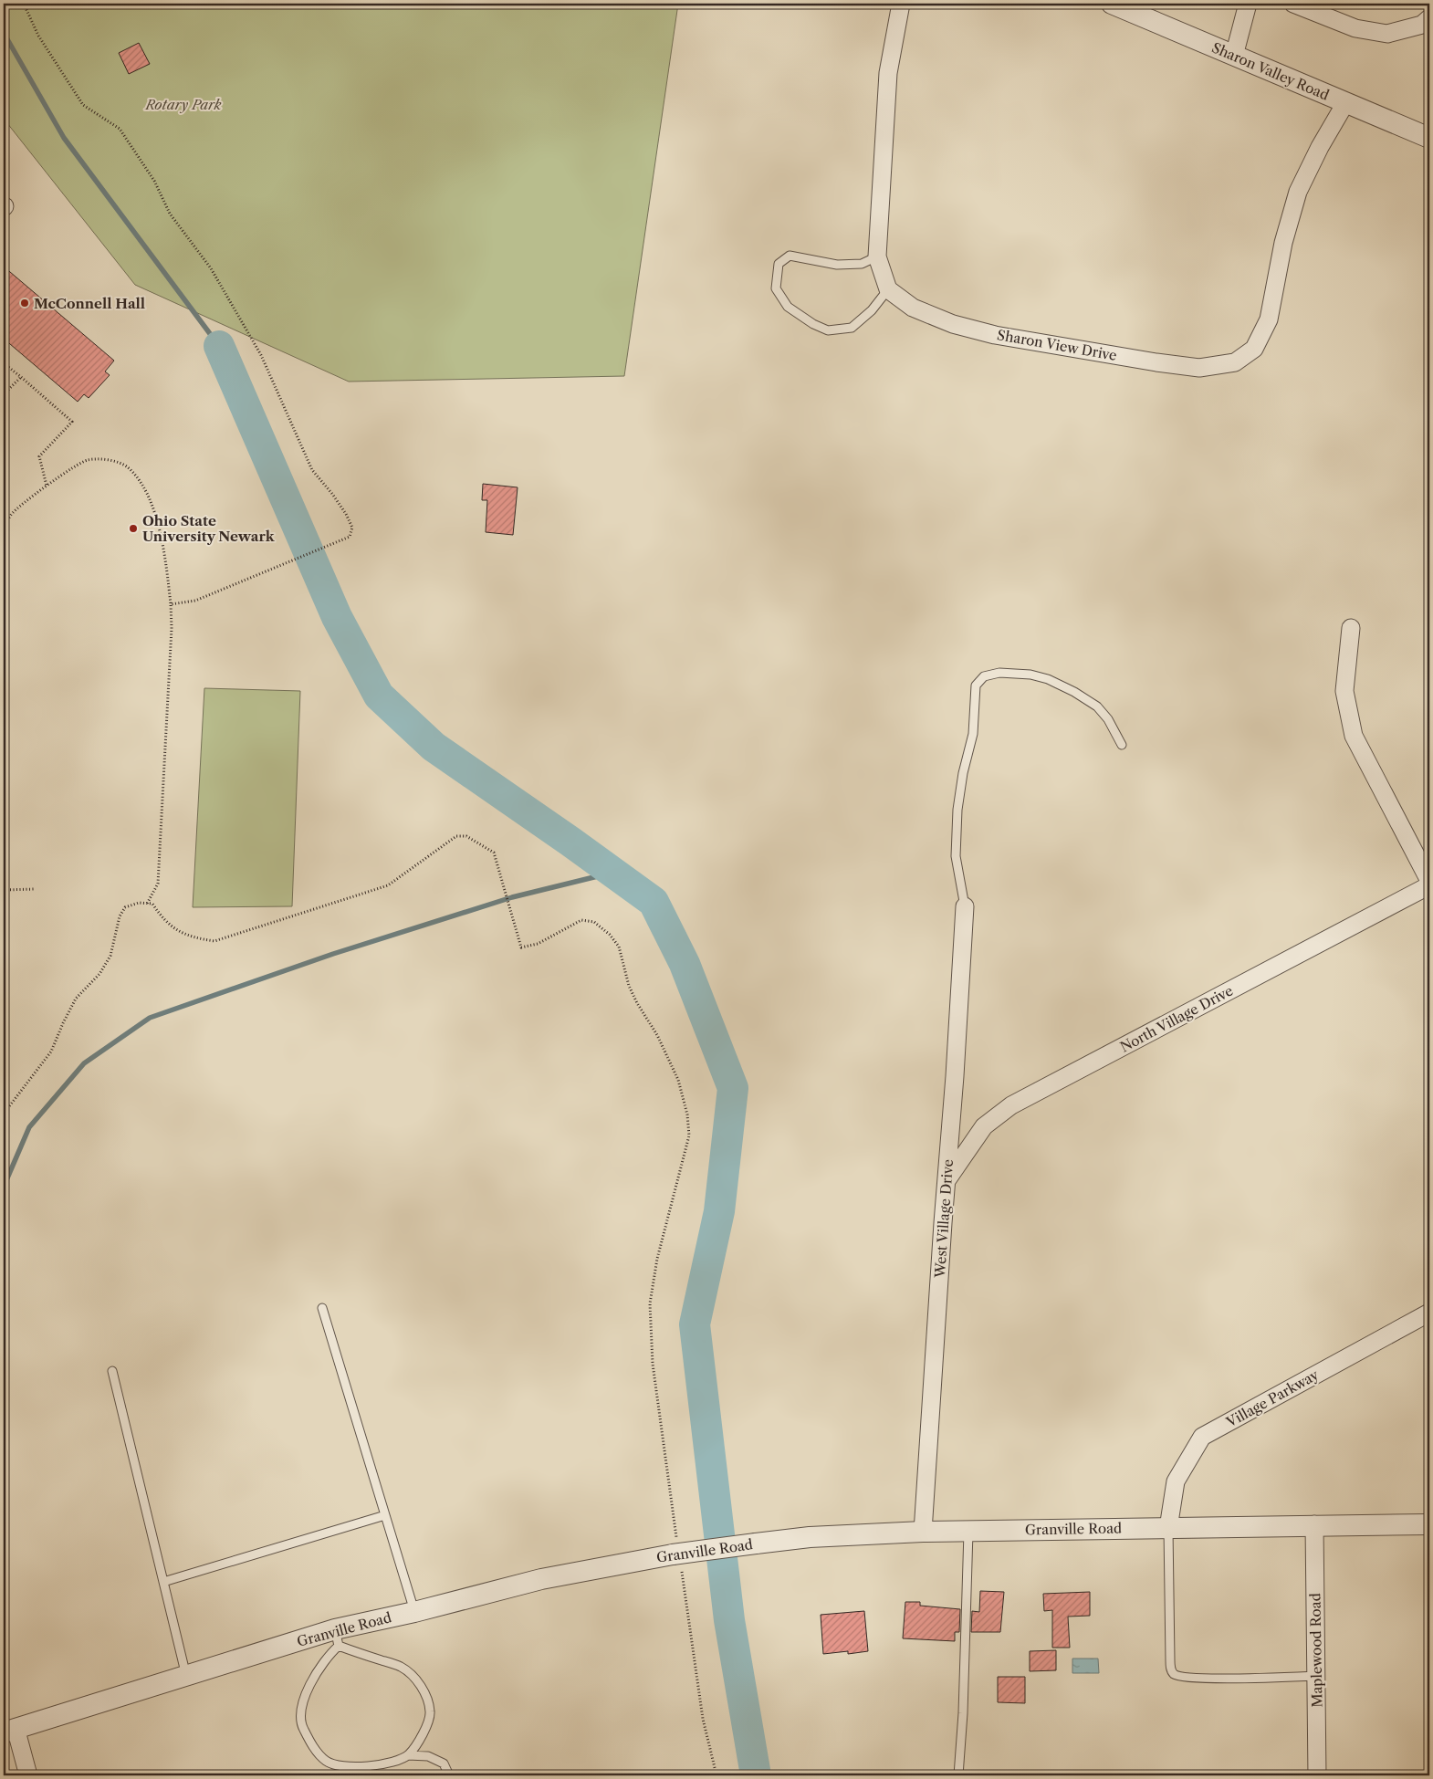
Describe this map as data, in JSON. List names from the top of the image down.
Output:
{
  "streets": {
    "street": [
      "Sharon Valley Road",
      "Sharon View Drive",
      "North Village Drive",
      "West Village Drive",
      "Village Parkway",
      "Granville Road",
      "Maplewood Road"
    ]
  },
  "crossings": [
    ["Sharon Valley Road", "Sharon View Drive"],
    ["North Village Drive", "West Village Drive"],
    ["West Village Drive", "Granville Road"],
    ["Village Parkway", "Granville Road"],
    ["Granville Road", "Maplewood Road"]
  ],
  "parks": ["Rotary Park"],
  "places": ["McConnell Hall", "Ohio State University Newark"]
}
